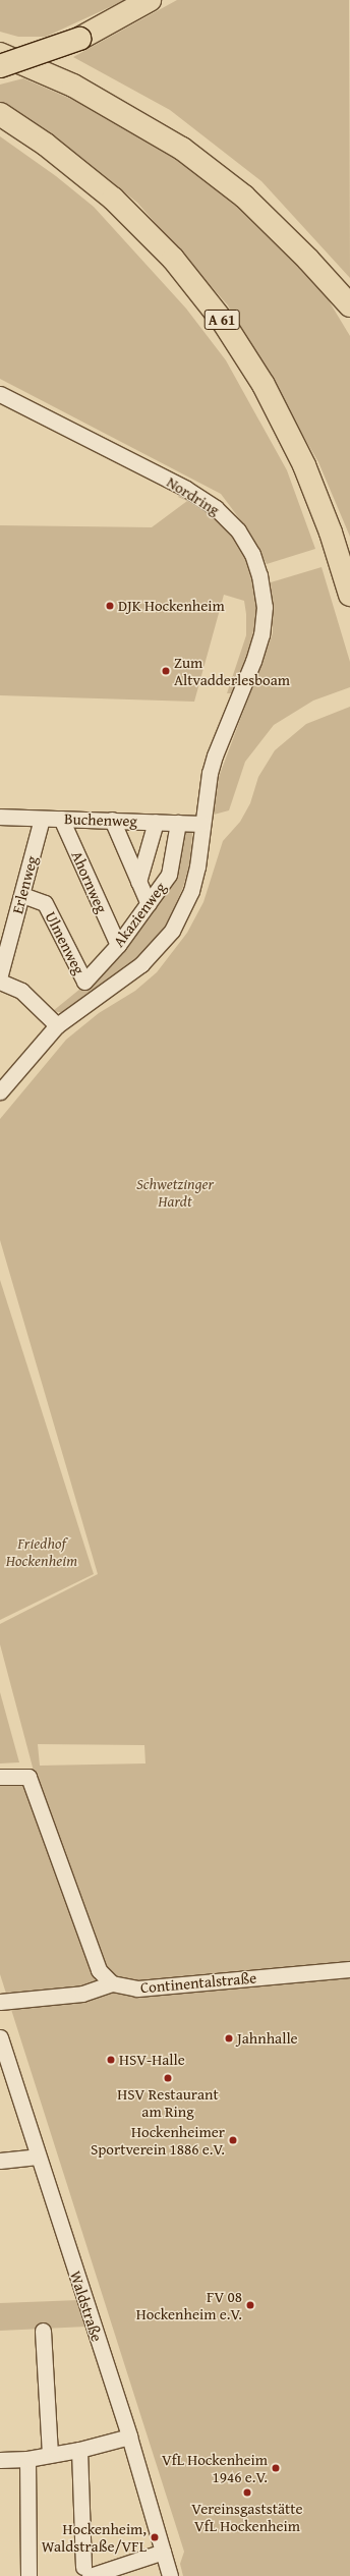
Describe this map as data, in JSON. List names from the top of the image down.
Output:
{
  "streets": {
    "highway": ["A 61"],
    "street": [
      "Nordring",
      "Buchenweg",
      "Ahornweg",
      "Erlenweg",
      "Akazienweg",
      "Ulmenweg",
      "Continentalstraße",
      "Waldstraße"
    ]
  },
  "crossings": [
    ["Nordring", "Buchenweg"],
    ["Buchenweg", "Ahornweg"],
    ["Buchenweg", "Erlenweg"],
    ["Buchenweg", "Akazienweg"],
    ["Ahornweg", "Akazienweg"],
    ["Erlenweg", "Ulmenweg"],
    ["Akazienweg", "Ulmenweg"]
  ],
  "parks": ["Schwetzinger Hardt", "Friedhof Hockenheim"],
  "places": [
    "DJK Hockenheim",
    "Zum Altvadderlesboam",
    "Jahnhalle",
    "HSV-Halle",
    "HSV Restaurant am Ring",
    "Hockenheimer Sportverein 1886 e.V.",
    "FV 08 Hockenheim e.V.",
    "VfL Hockenheim 1946 e.V.",
    "Vereinsgaststätte VfL Hockenheim",
    "Hockenheim, Waldstraße/VFL"
  ]
}
